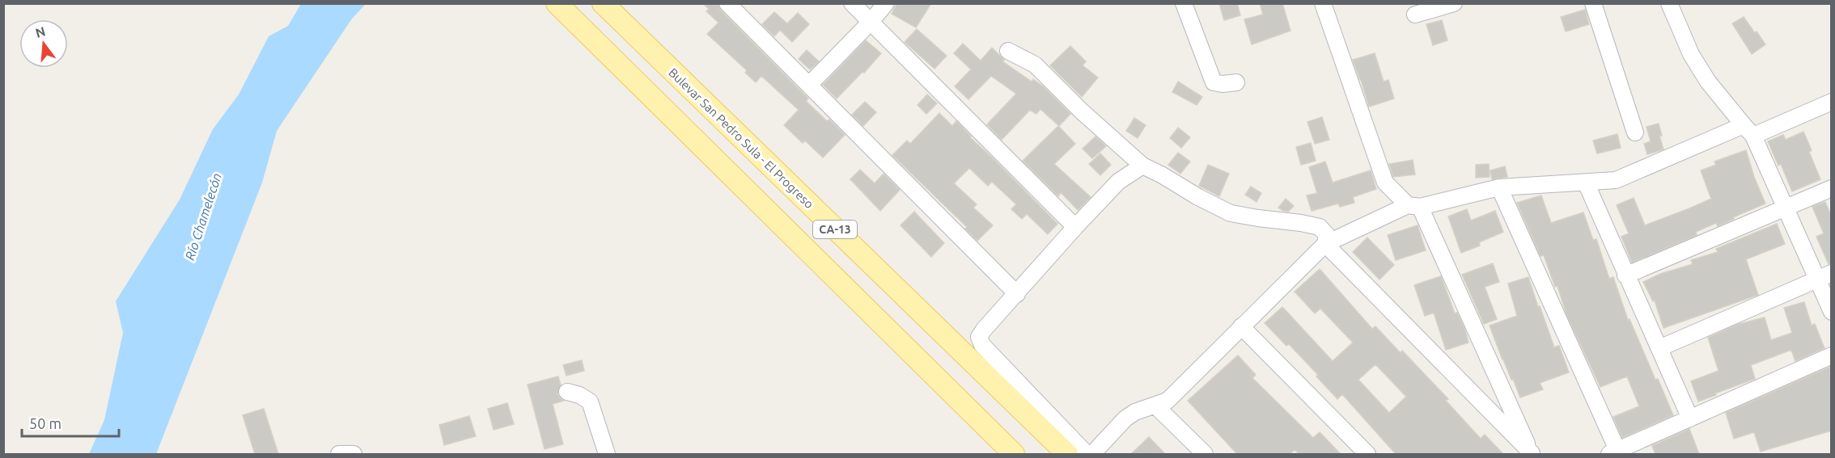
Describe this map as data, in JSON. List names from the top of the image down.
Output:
{
  "streets": {
    "main road": ["Bulevar San Pedro Sula - El Progreso", "CA-13"]
  },
  "water": ["Río Chamelecón"],
  "scale_bar": "50 m",
  "north": "top"
}
